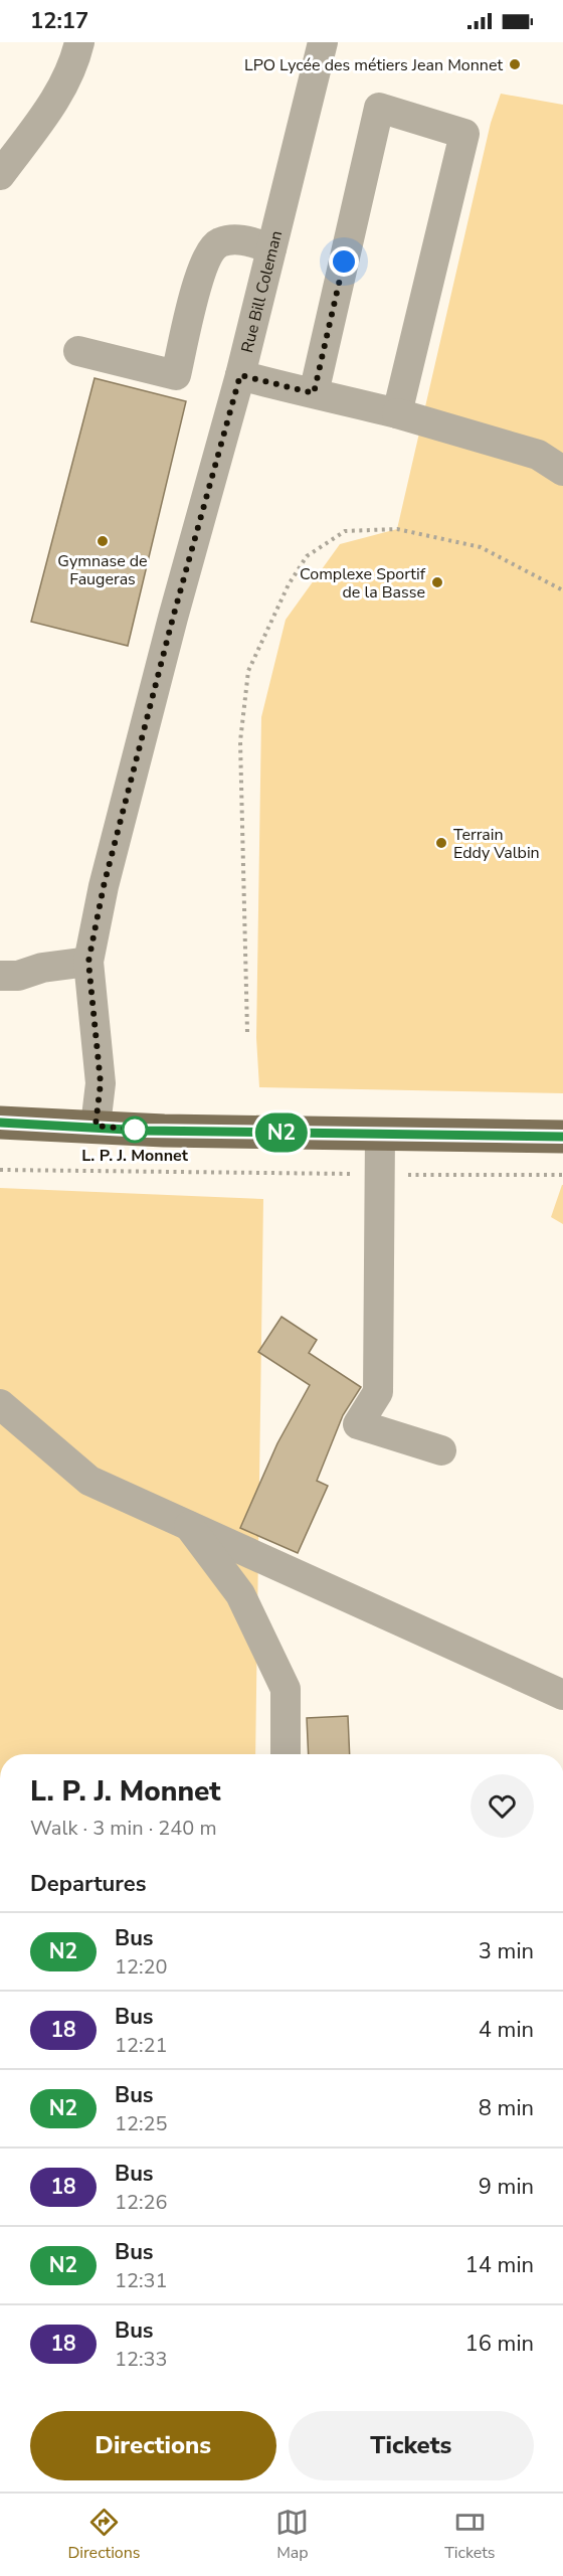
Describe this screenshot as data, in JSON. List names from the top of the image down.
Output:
{
  "streets": {
    "street": ["Rue Bill Coleman"]
  },
  "places": [
    "LPO Lycée des métiers Jean Monnet",
    "Gymnase de Faugeras",
    "Complexe Sportif de la Basse",
    "Terrain Eddy Valbin",
    "L. P. J. Monnet"
  ],
  "lines": ["bus line N2"],
  "page": {
    "status": "12:17",
    "on_map": "N2",
    "heading": [
      ["L. P. J. Monnet", "Walk · 3 min · 240 m"],
      "Departures"
    ],
    "list": [
      {
        "mark": "N2",
        "name": "Bus",
        "note": "12:20",
        "value": "3 min"
      },
      {
        "mark": "18",
        "name": "Bus",
        "note": "12:21",
        "value": "4 min"
      },
      {
        "mark": "N2",
        "name": "Bus",
        "note": "12:25",
        "value": "8 min"
      },
      {
        "mark": "18",
        "name": "Bus",
        "note": "12:26",
        "value": "9 min"
      },
      {
        "mark": "N2",
        "name": "Bus",
        "note": "12:31",
        "value": "14 min"
      },
      {
        "mark": "18",
        "name": "Bus",
        "note": "12:33",
        "value": "16 min"
      }
    ],
    "buttons": ["Directions", "Tickets"],
    "tabs": ["Directions", "Map", "Tickets"]
  }
}
